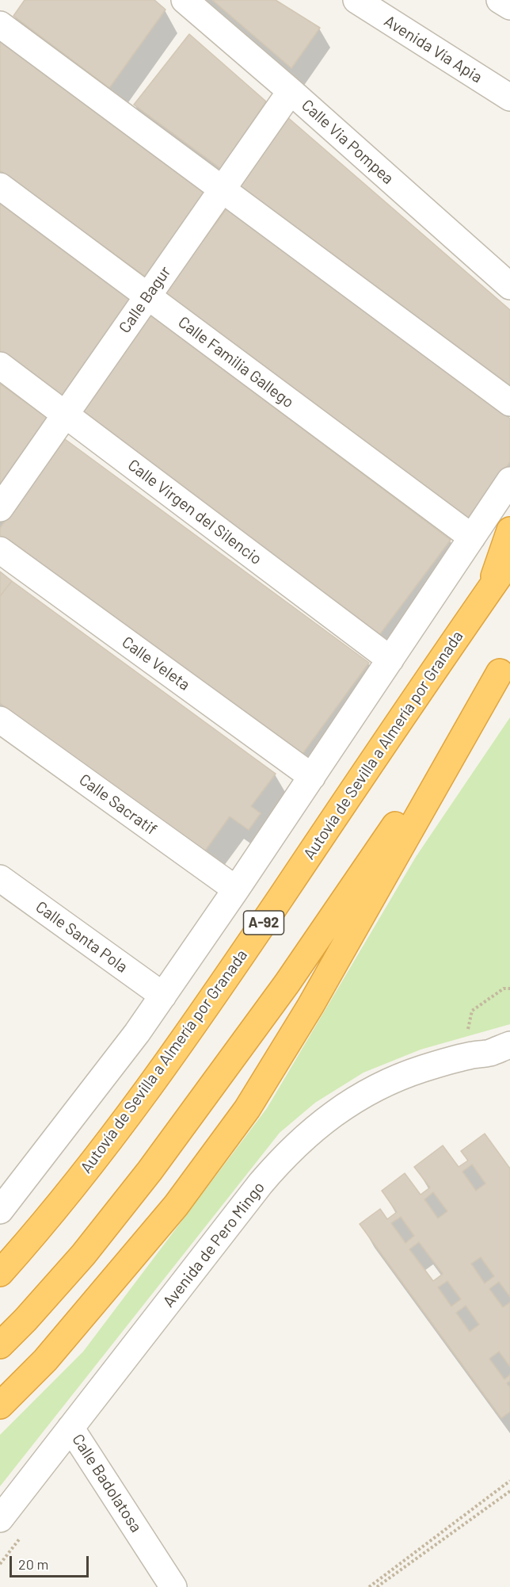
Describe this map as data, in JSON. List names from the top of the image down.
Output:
{
  "streets": {
    "highway": ["Autovía de Sevilla a Almería por Granada", "A-92"],
    "street": [
      "Avenida Vía Apia",
      "Calle Via Pompea",
      "Calle Bagur",
      "Calle Familia Gallego",
      "Calle Virgen del Silencio",
      "Calle Veleta",
      "Calle Sacratif",
      "Calle Santa Pola",
      "Avenida de Pero Mingo",
      "Calle Badolatosa"
    ]
  },
  "crossings": [
    ["Calle Via Pompea", "Calle Bagur"],
    ["Calle Bagur", "Calle Familia Gallego"],
    ["Calle Bagur", "Calle Virgen del Silencio"],
    ["Avenida de Pero Mingo", "Calle Badolatosa"]
  ],
  "scale_bar": "20 m"
}
